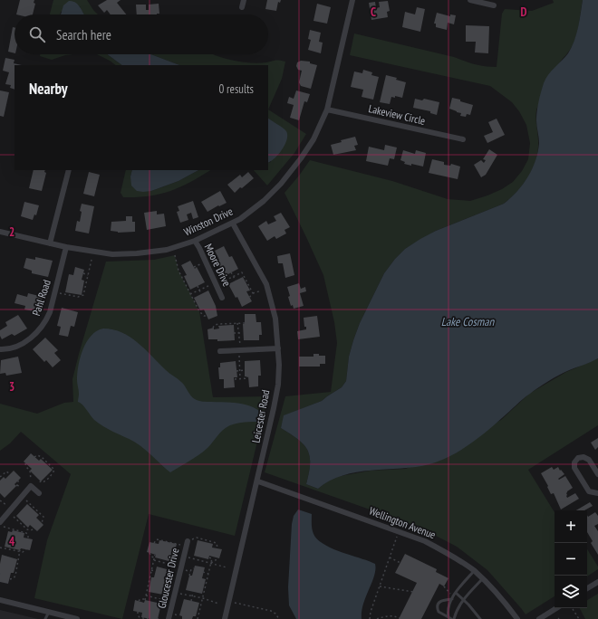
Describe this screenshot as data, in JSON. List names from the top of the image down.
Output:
{
  "streets": {
    "street": [
      "Lakeview Circle",
      "Winston Drive",
      "Moore Drive",
      "Pahl Road",
      "Leicester Road",
      "Wellington Avenue",
      "Gloucester Drive"
    ]
  },
  "crossings": [
    ["Lakeview Circle", "Winston Drive"],
    ["Winston Drive", "Moore Drive"],
    ["Winston Drive", "Pahl Road"],
    ["Winston Drive", "Leicester Road"],
    ["Leicester Road", "Wellington Avenue"]
  ],
  "water": ["Lake Cosman"],
  "page": {
    "search": "Search here",
    "heading": ["Nearby", "0 results"],
    "map_buttons": ["+", "−"]
  },
  "grid": {
    "columns": ["C", "D"],
    "rows": ["2", "3", "4"]
  }
}
